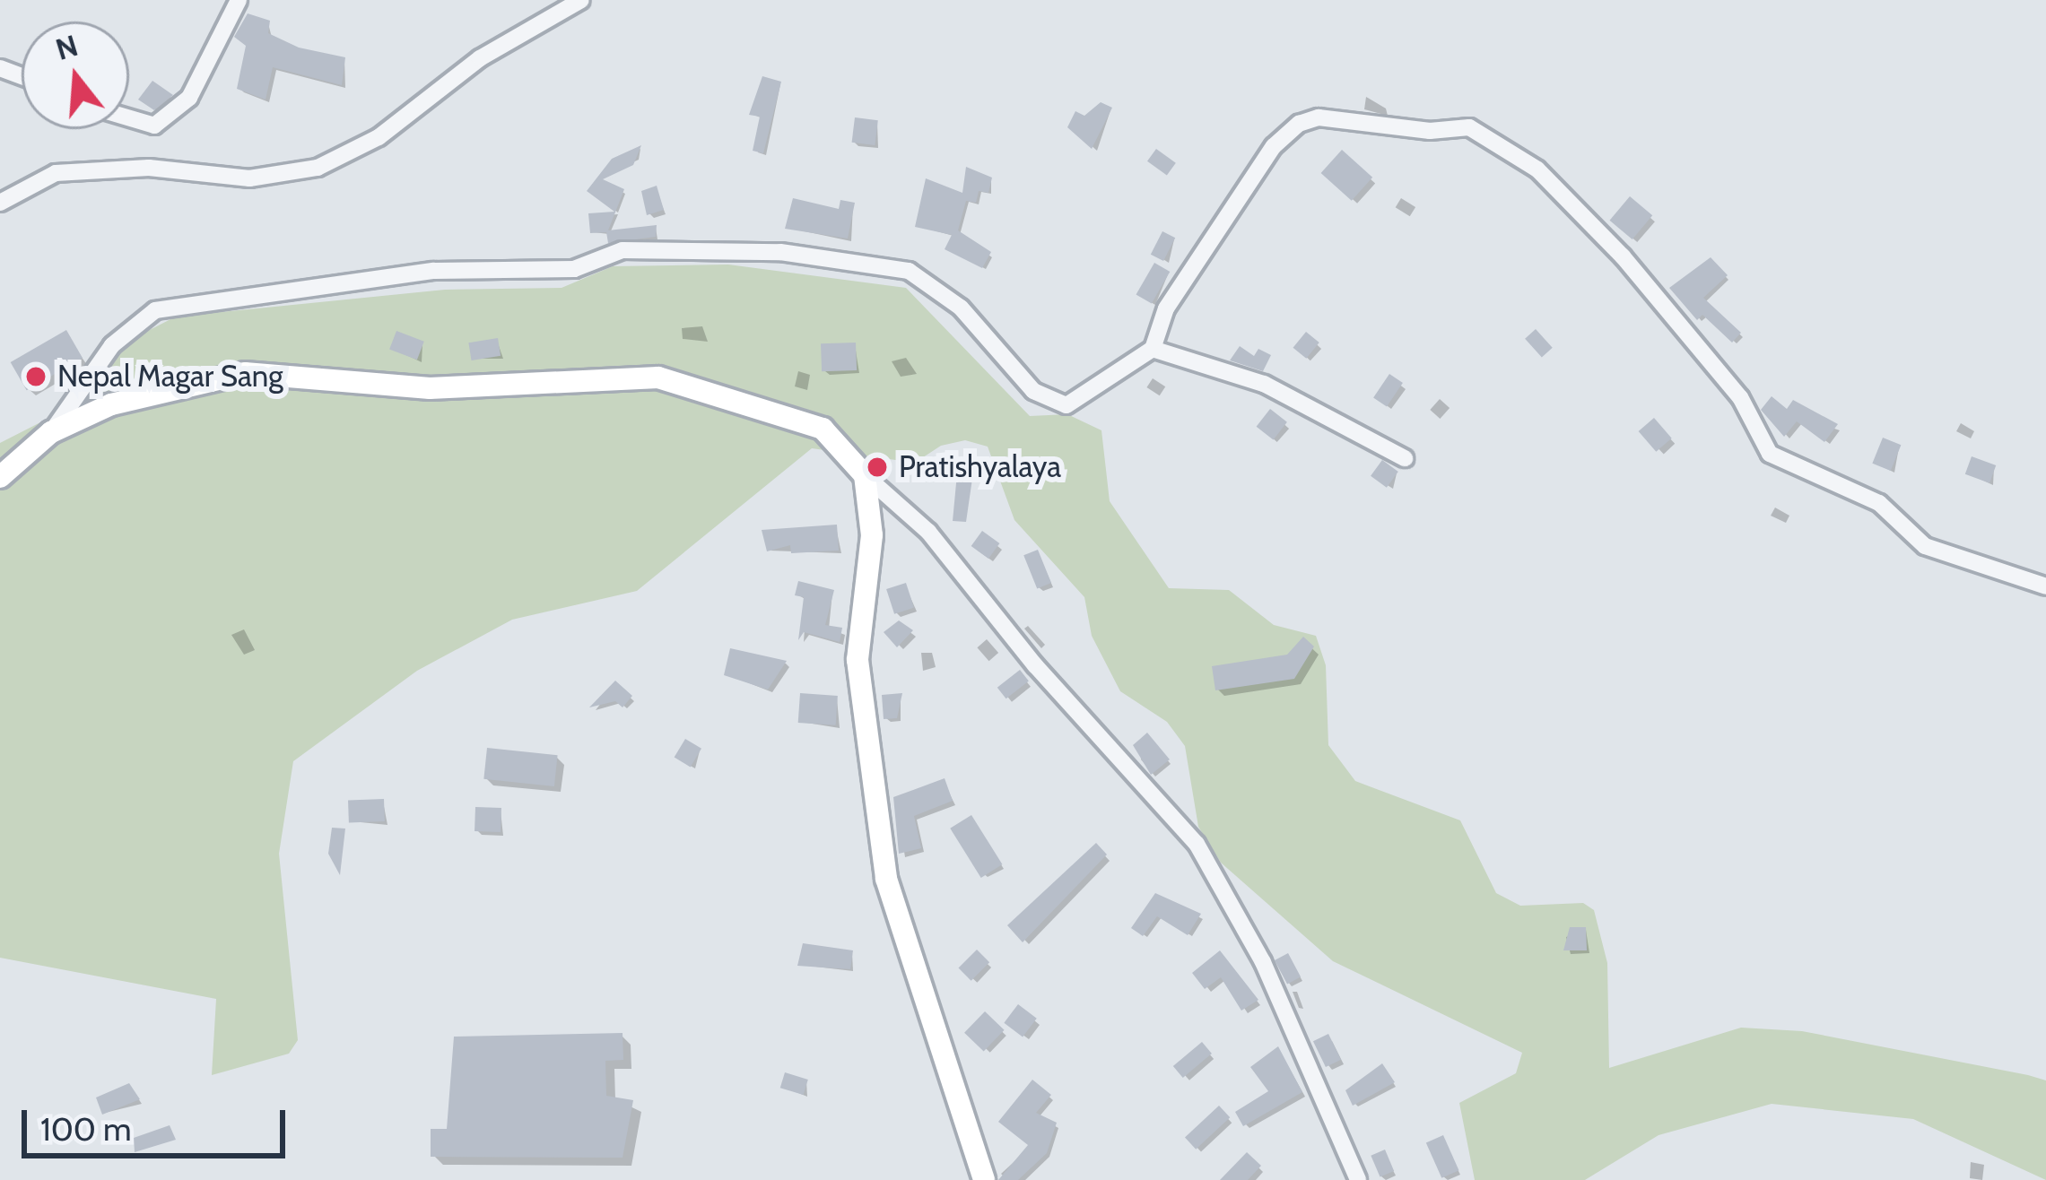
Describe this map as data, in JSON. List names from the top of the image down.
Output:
{
  "places": ["Nepal Magar Sang", "Pratishyalaya"],
  "scale_bar": "100 m",
  "north": "top"
}
